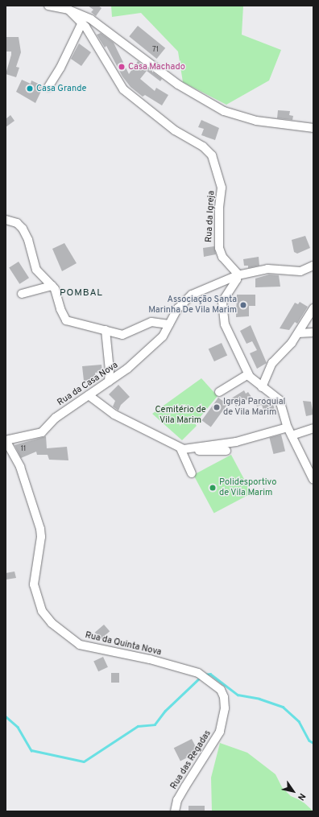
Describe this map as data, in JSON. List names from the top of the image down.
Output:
{
  "streets": {
    "street": [
      "Rua da Igreja",
      "Rua da Casa Nova",
      "Rua da Quinta Nova",
      "Rua das Regadas"
    ]
  },
  "crossings": [
    ["Rua da Igreja", "Rua da Casa Nova"],
    ["Rua da Casa Nova", "Rua da Quinta Nova"],
    ["Rua da Quinta Nova", "Rua das Regadas"]
  ],
  "districts": ["POMBAL"],
  "parks": ["Cemitério de Vila Marim"],
  "places": [
    "Casa Machado",
    "Casa Grande",
    "Associação Santa Marinha De Vila Marim",
    "Igreja Paroquial de Vila Marim",
    "Polidesportivo de Vila Marim"
  ],
  "house_numbers": ["71", "11"],
  "north": "bottom right"
}
